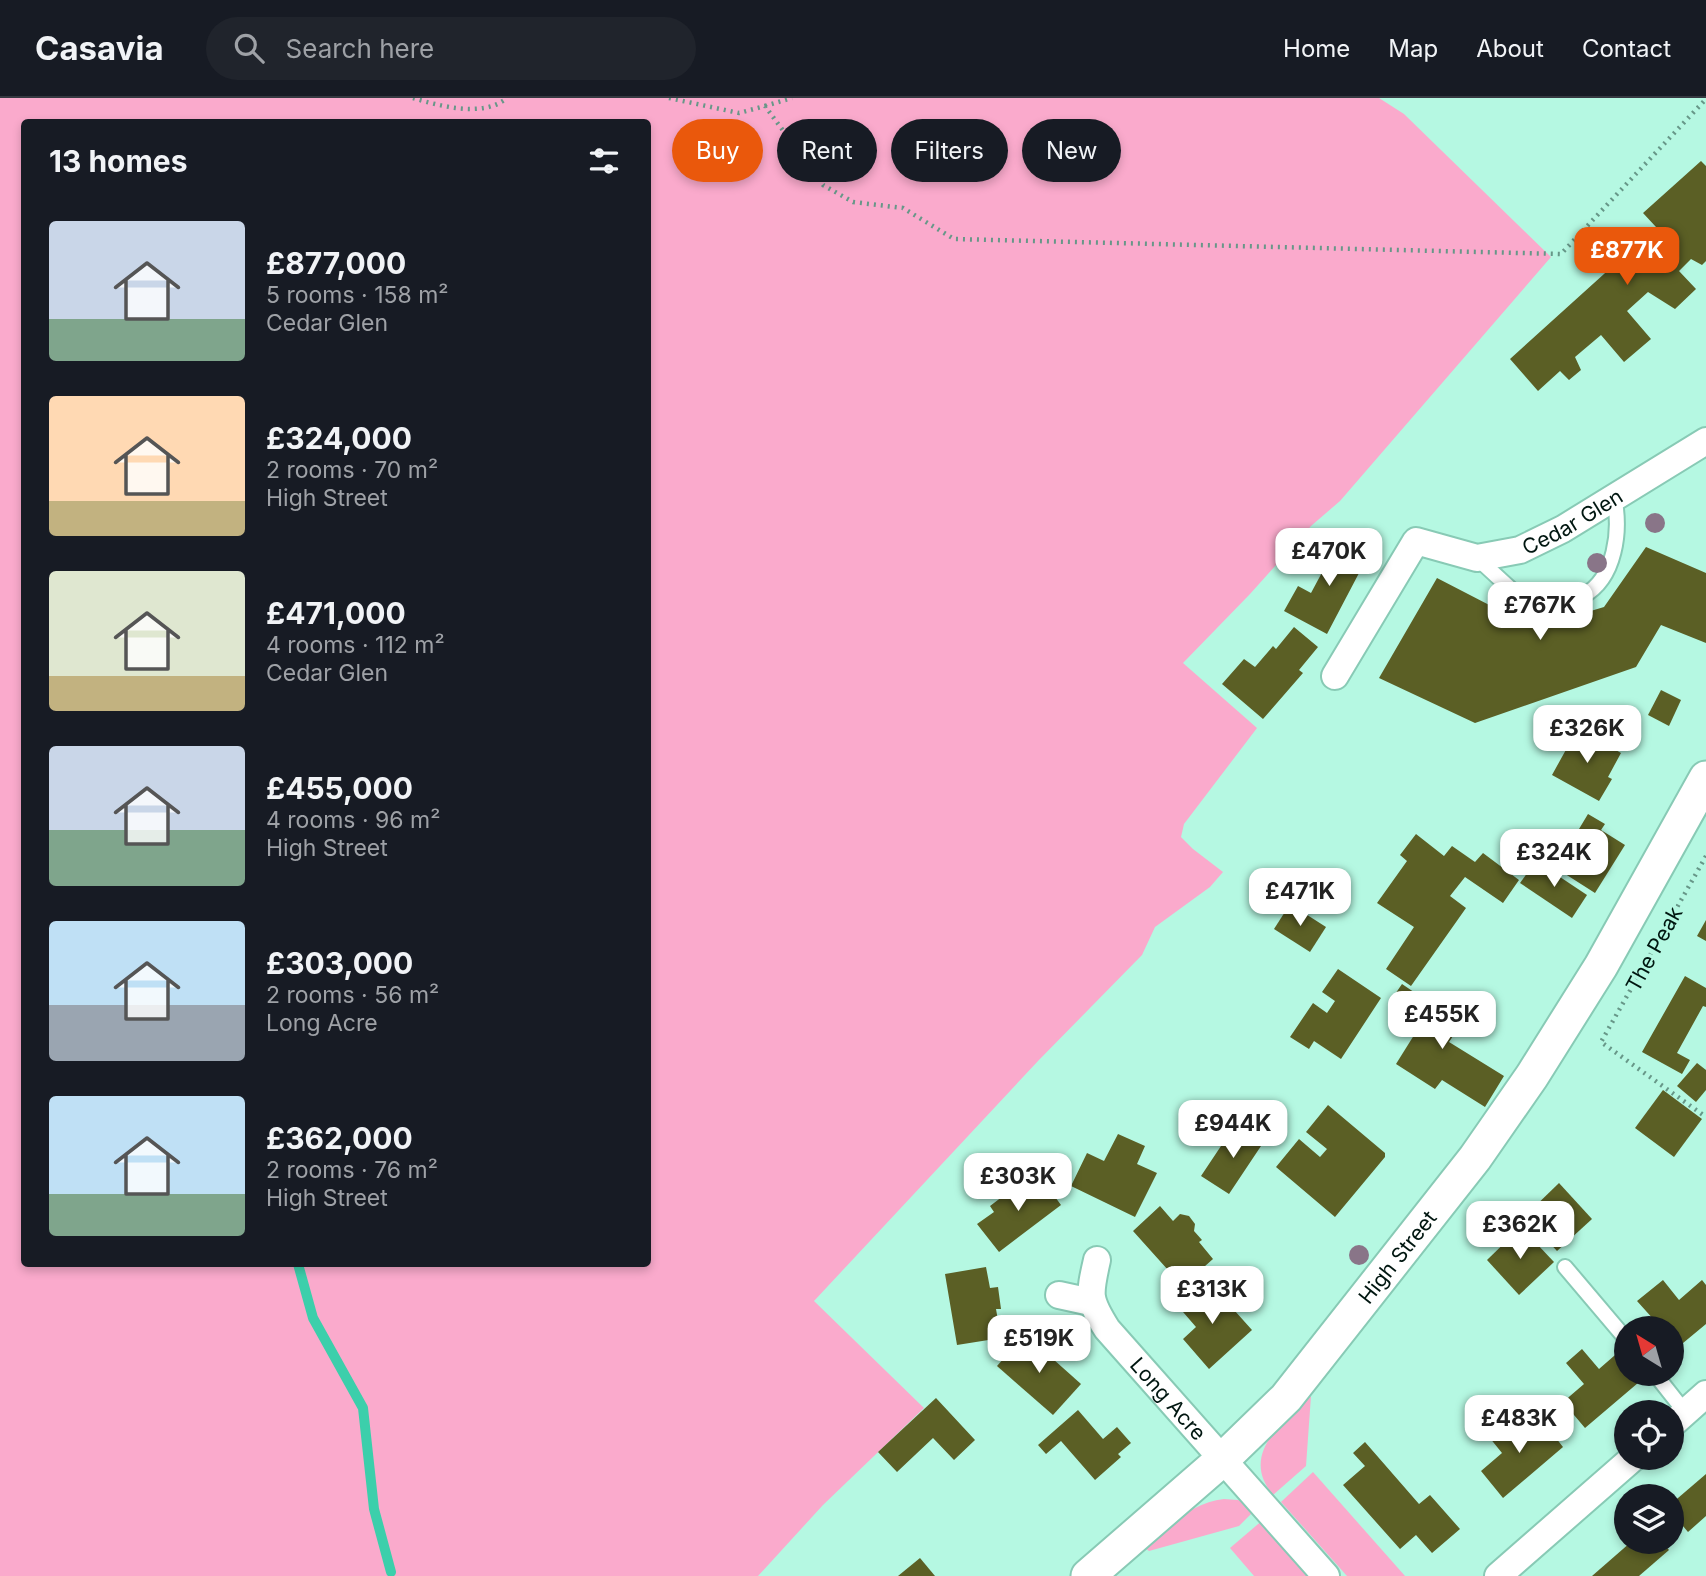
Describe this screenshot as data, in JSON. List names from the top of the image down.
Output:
{
  "streets": {
    "street": ["Cedar Glen", "High Street", "Long Acre"],
    "path": ["The Peak"]
  },
  "crossings": [
    ["High Street", "Long Acre"]
  ],
  "north": "top left",
  "page": {
    "header": "Casavia",
    "search": "Search here",
    "nav": [
      "Home",
      "Map",
      "About",
      "Contact"
    ],
    "chip": [
      "Buy",
      "Rent",
      "Filters",
      "New"
    ],
    "heading": "13 homes",
    "list": [
      {
        "name": "£877,000",
        "note": "5 rooms · 158 m² · Cedar Glen"
      },
      {
        "name": "£324,000",
        "note": "2 rooms · 70 m² · High Street"
      },
      {
        "name": "£471,000",
        "note": "4 rooms · 112 m² · Cedar Glen"
      },
      {
        "name": "£455,000",
        "note": "4 rooms · 96 m² · High Street"
      },
      {
        "name": "£303,000",
        "note": "2 rooms · 56 m² · Long Acre"
      },
      {
        "name": "£362,000",
        "note": "2 rooms · 76 m² · High Street"
      }
    ],
    "price": [
      "£877K",
      "£470K",
      "£767K",
      "£326K",
      "£324K",
      "£471K",
      "£455K",
      "£944K",
      "£303K",
      "£362K",
      "£313K",
      "£519K",
      "£483K"
    ]
  }
}
